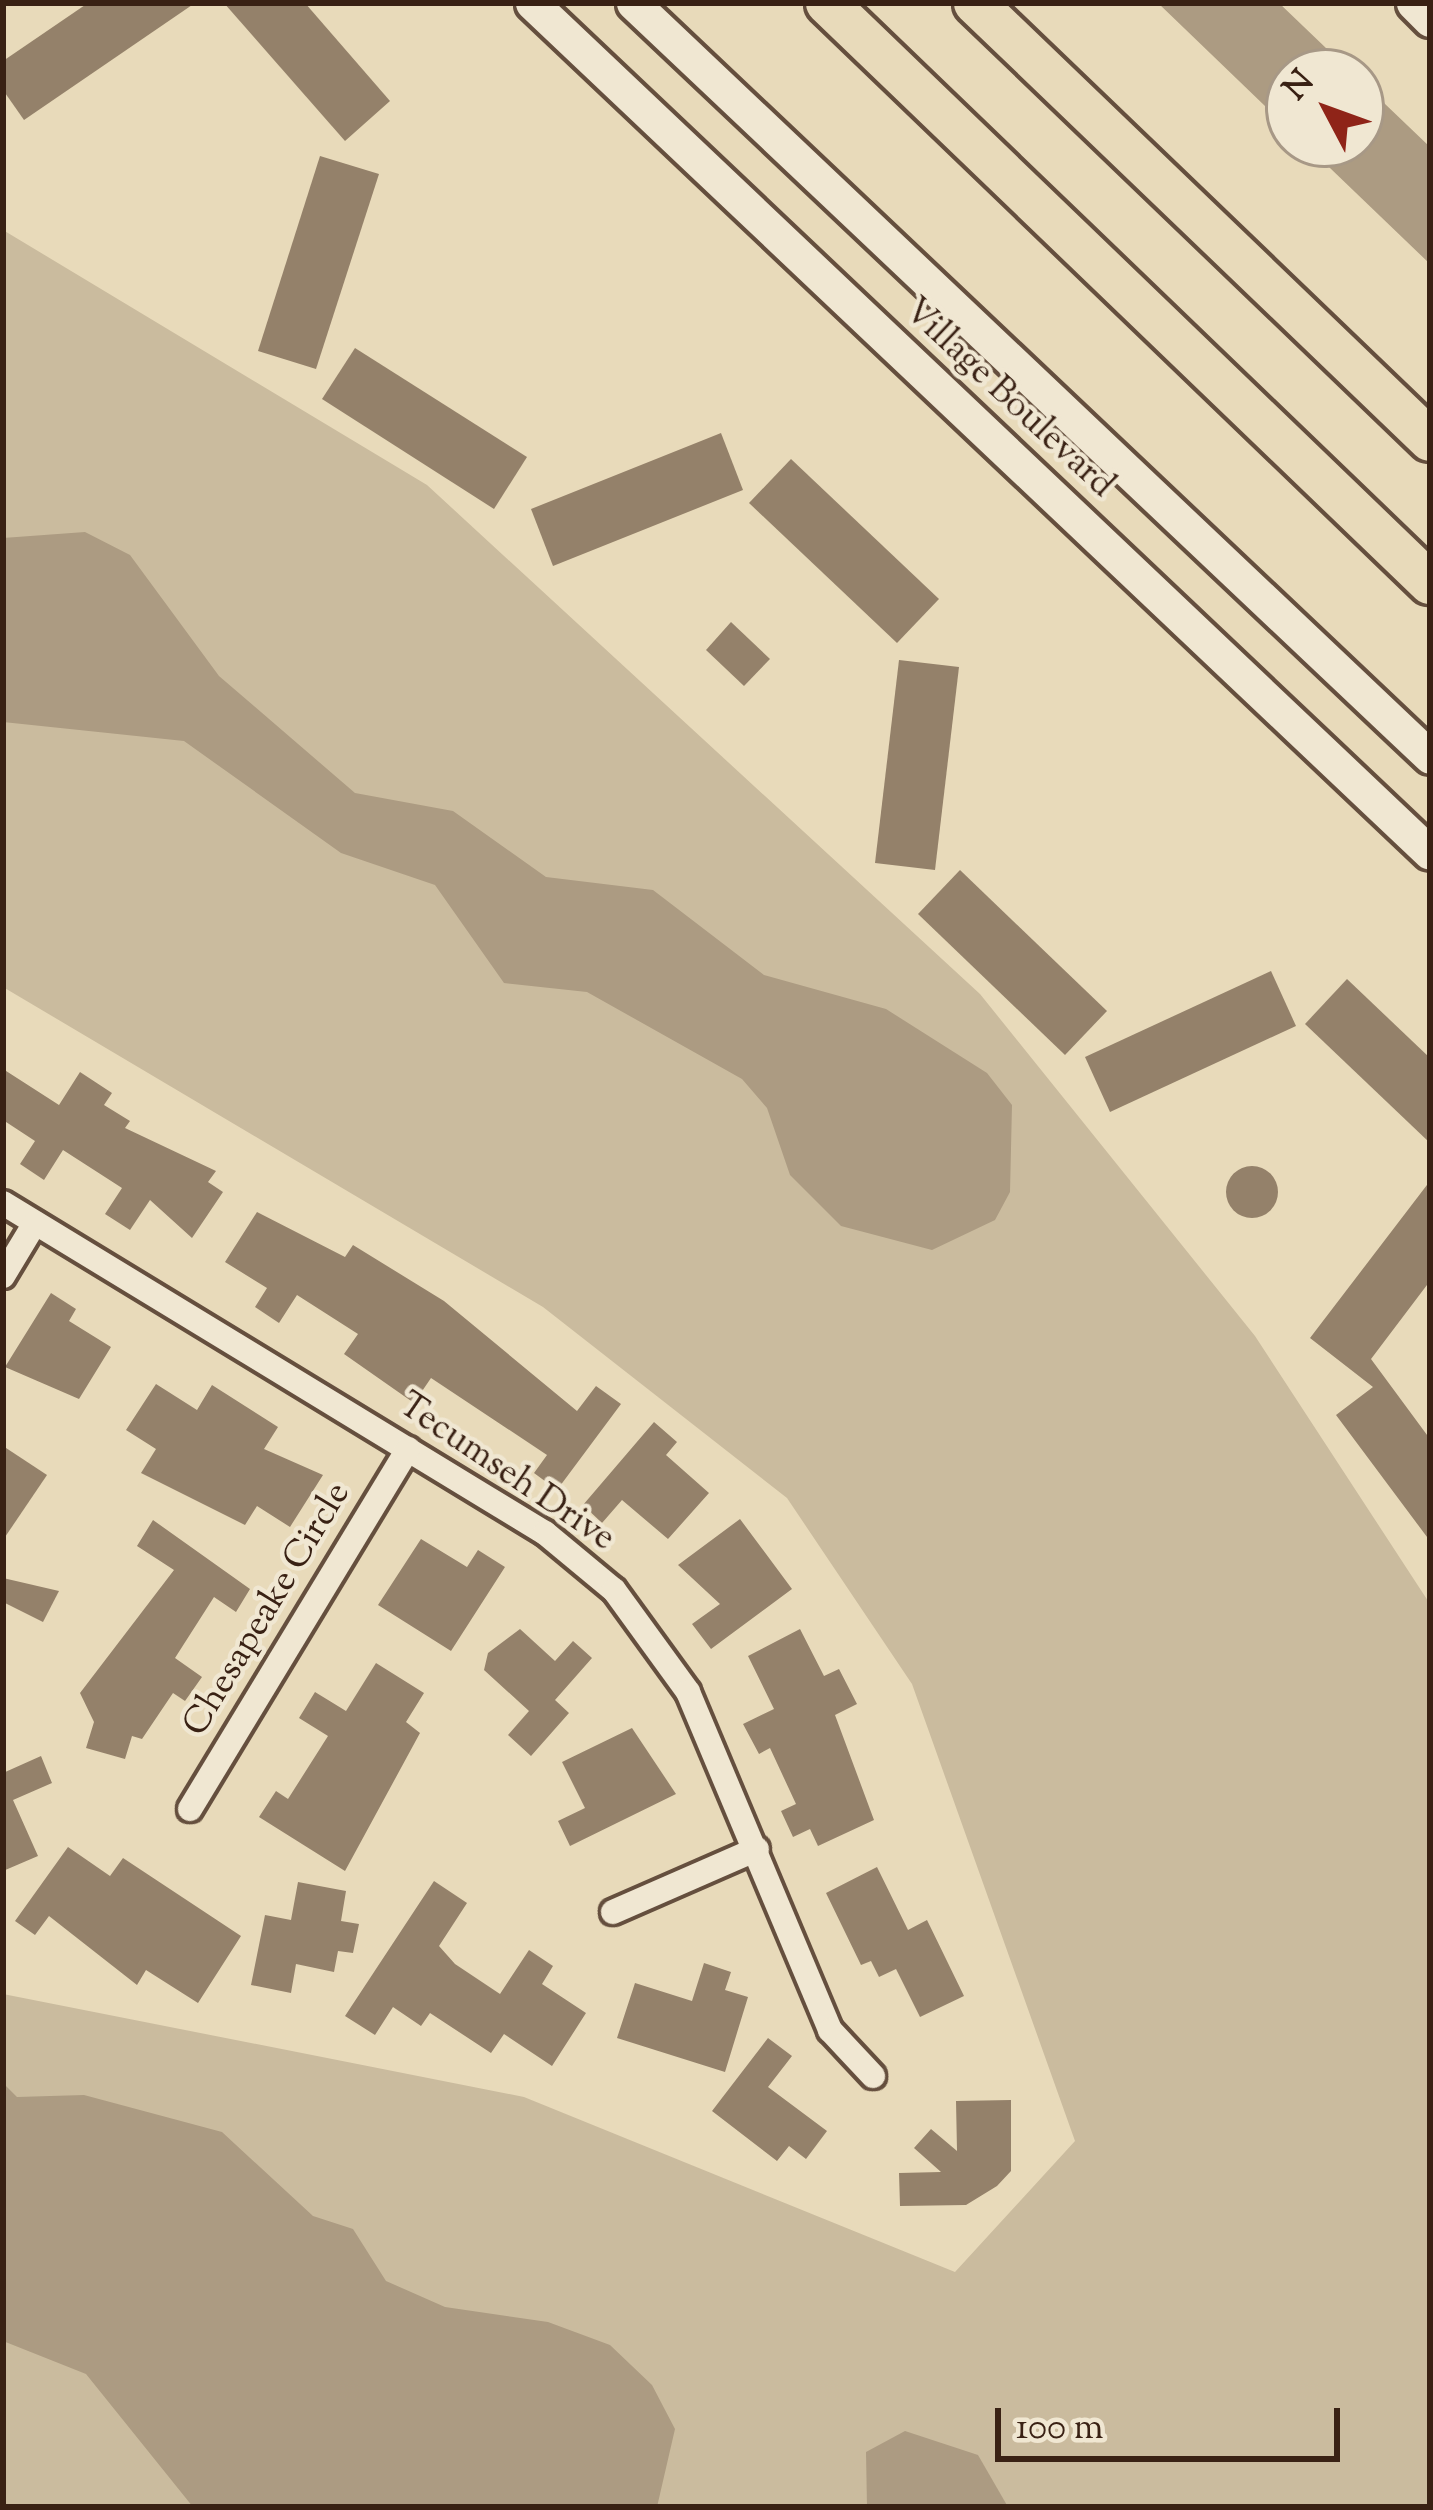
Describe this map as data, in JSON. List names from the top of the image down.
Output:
{
  "streets": {
    "street": ["Village Boulevard", "Tecumseh Drive", "Chesapeake Circle"]
  },
  "crossings": [
    ["Tecumseh Drive", "Chesapeake Circle"]
  ],
  "scale_bar": "100 m",
  "north": "top left"
}
